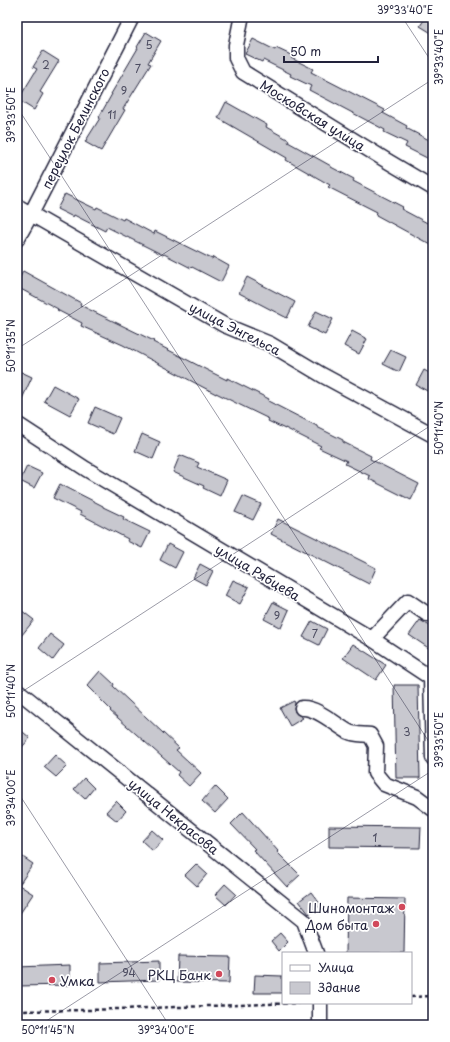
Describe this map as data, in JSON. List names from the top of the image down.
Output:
{
  "streets": {
    "street": [
      "Московская улица",
      "переулок Белинского",
      "улица Энгельса",
      "улица Рябцева",
      "улица Некрасова"
    ]
  },
  "crossings": [
    ["переулок Белинского", "улица Энгельса"]
  ],
  "places": [
    "Шиномонтаж",
    "Дом быта",
    "РКЦ Банк",
    "Умка"
  ],
  "house_numbers": [
    "5",
    "2",
    "7",
    "9",
    "11",
    "9",
    "7",
    "3",
    "1",
    "94"
  ],
  "legend": ["Улица", "Здание"],
  "scale_bar": "50 m",
  "coordinates": [
    "39°33'40\"E",
    "39°33'50\"E",
    "50°11'35\"N",
    "50°11'40\"N",
    "39°34'00\"E",
    "50°11'45\"N"
  ]
}
